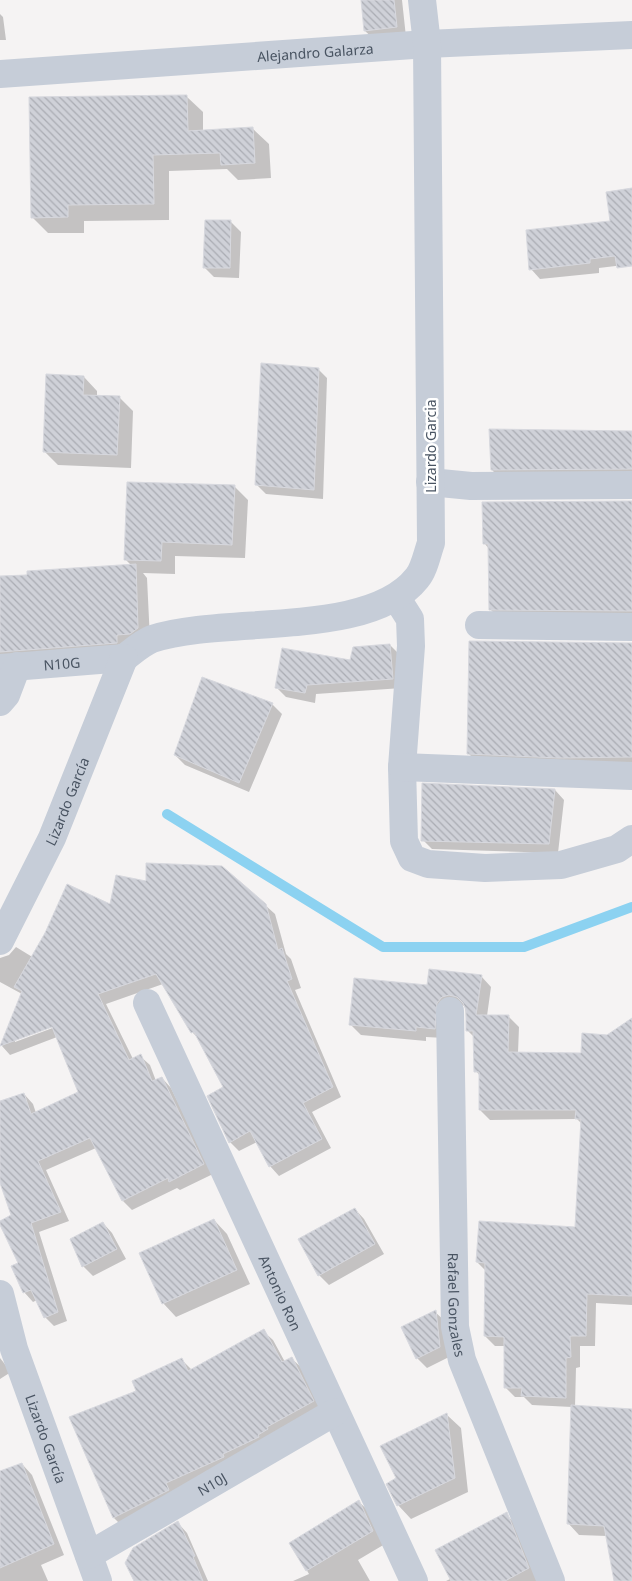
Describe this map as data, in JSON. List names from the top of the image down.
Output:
{
  "streets": {
    "street": [
      "Alejandro Galarza",
      "Lizardo Garcia",
      "N10G",
      "Lizardo García",
      "Antonio Ron",
      "Rafael Gonzales",
      "N10J"
    ]
  },
  "crossings": [
    ["Alejandro Galarza", "Lizardo Garcia"],
    ["Lizardo Garcia", "N10G"],
    ["Lizardo Garcia", "Lizardo García"],
    ["N10G", "Lizardo García"],
    ["Lizardo García", "N10J"],
    ["Antonio Ron", "N10J"]
  ]
}
